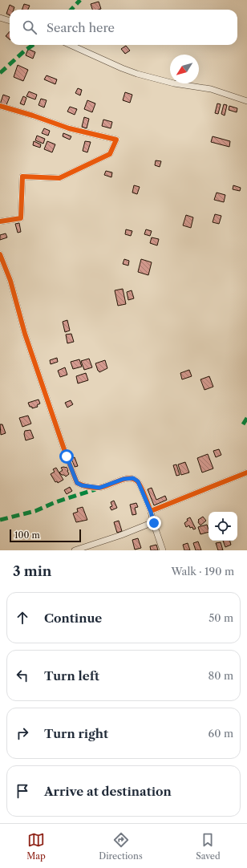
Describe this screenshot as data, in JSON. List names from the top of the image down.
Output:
{
  "scale_bar": "100 m",
  "north": "bottom left",
  "page": {
    "search": "Search here",
    "scale": "100 m",
    "heading": ["3 min", "Walk · 190 m"],
    "list": [
      ["Continue", "50 m"],
      ["Turn left", "80 m"],
      ["Turn right", "60 m"],
      "Arrive at destination"
    ],
    "nav": ["Map", "Directions", "Saved"]
  }
}
